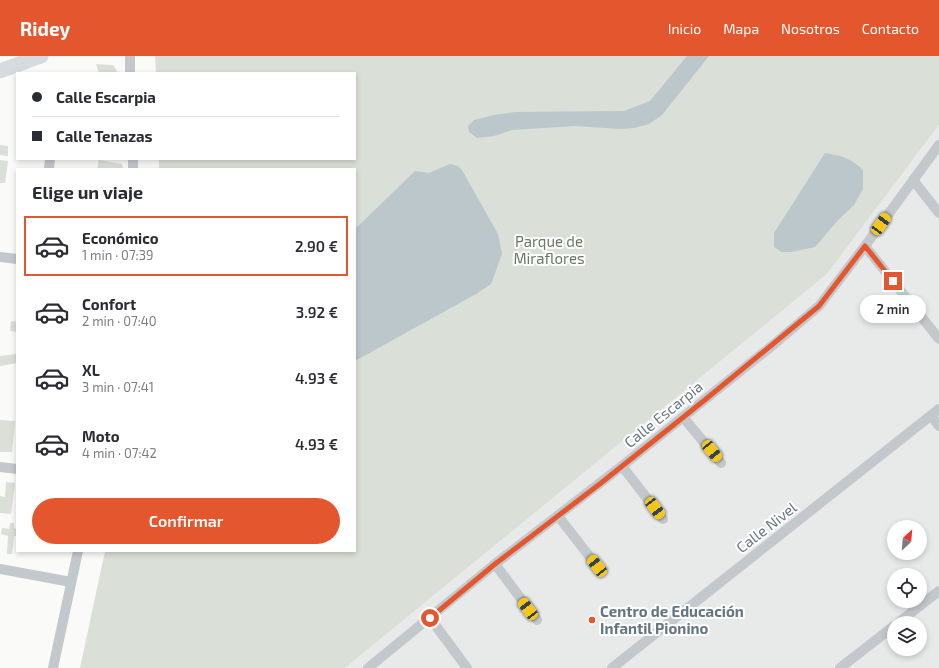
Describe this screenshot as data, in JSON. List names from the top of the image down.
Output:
{
  "streets": {
    "street": ["Calle Escarpia", "Calle Nivel"]
  },
  "parks": ["Parque de Miraflores"],
  "places": ["Centro de Educación Infantil Pionino"],
  "north": "top right",
  "page": {
    "header": "Ridey",
    "nav": [
      "Inicio",
      "Mapa",
      "Nosotros",
      "Contacto"
    ],
    "banner": ["Calle Escarpia", "Calle Tenazas"],
    "heading": "Elige un viaje",
    "list": [
      {
        "name": "Económico",
        "note": "1 min · 07:39",
        "value": "2.90 €"
      },
      {
        "name": "Confort",
        "note": "2 min · 07:40",
        "value": "3.92 €"
      },
      {
        "name": "XL",
        "note": "3 min · 07:41",
        "value": "4.93 €"
      },
      {
        "name": "Moto",
        "note": "4 min · 07:42",
        "value": "4.93 €"
      }
    ],
    "bubble": "2 min",
    "buttons": "Confirmar"
  }
}
